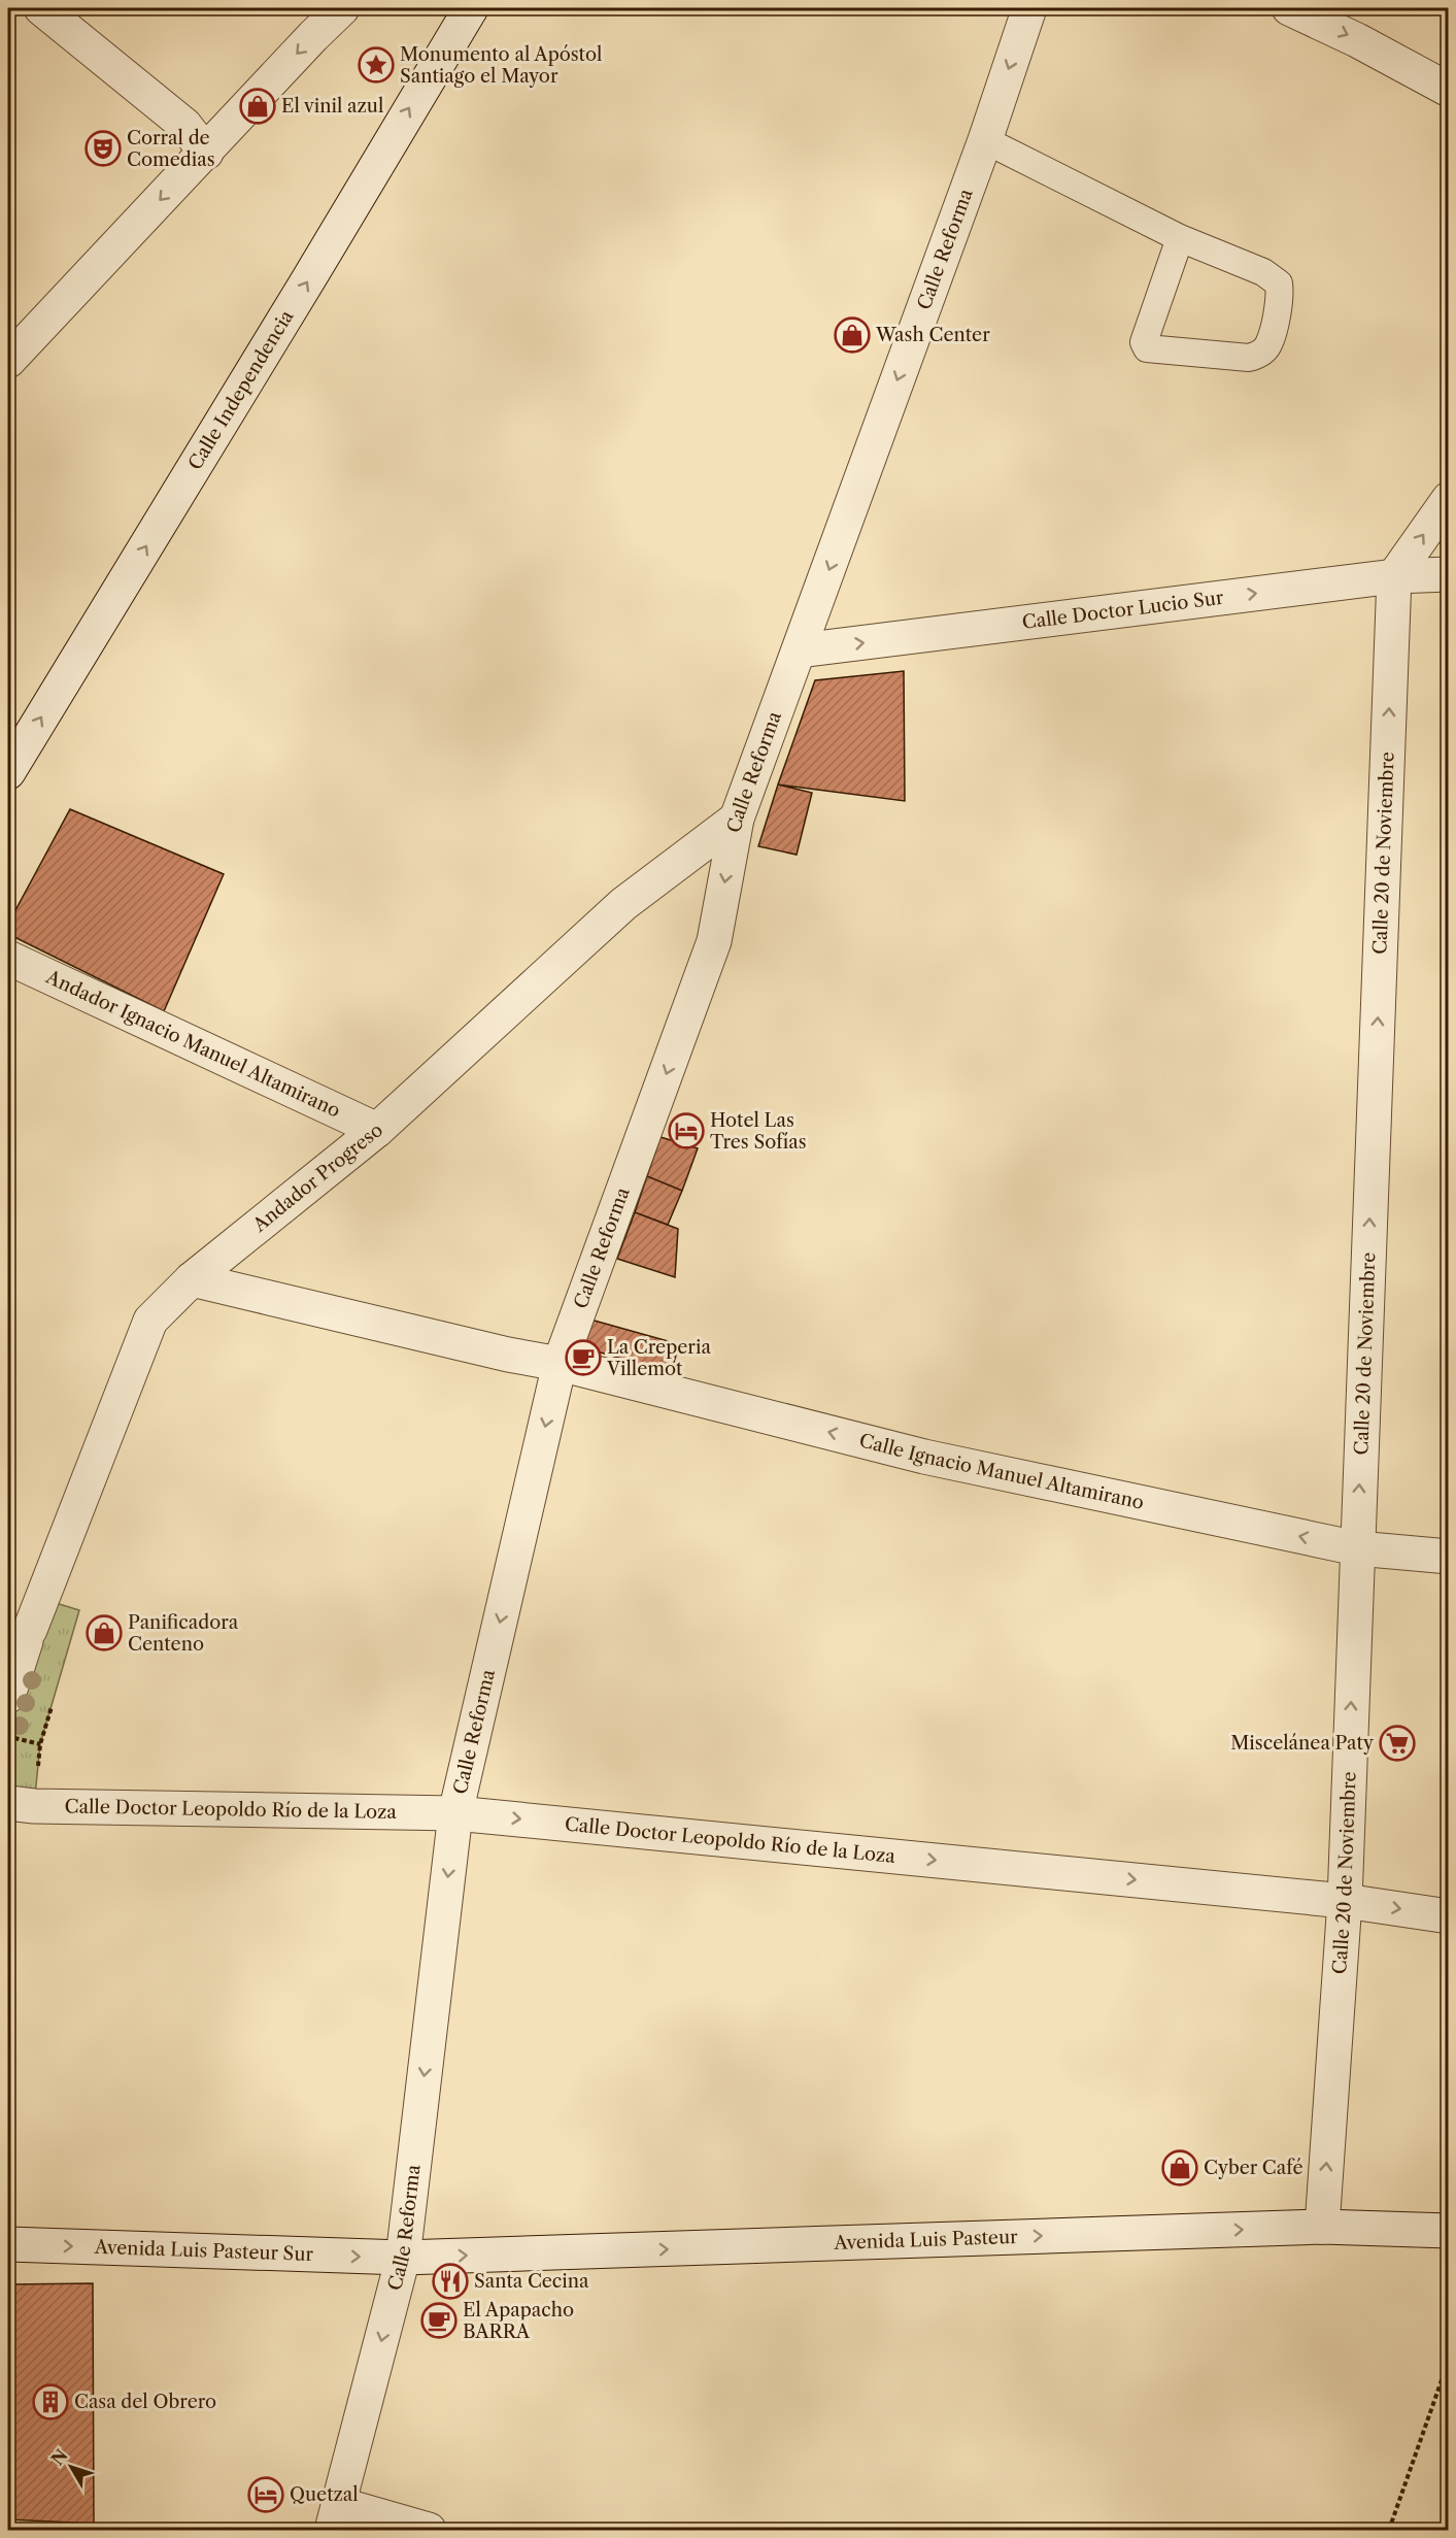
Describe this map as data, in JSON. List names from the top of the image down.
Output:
{
  "streets": {
    "street": [
      "Calle Reforma",
      "Calle Independencia",
      "Calle Doctor Lucio Sur",
      "Calle 20 de Noviembre",
      "Andador Ignacio Manuel Altamirano",
      "Andador Progreso",
      "Calle Ignacio Manuel Altamirano",
      "Calle Doctor Leopoldo Río de la Loza",
      "Avenida Luis Pasteur",
      "Avenida Luis Pasteur Sur"
    ]
  },
  "crossings": [
    ["Calle Reforma", "Calle Doctor Lucio Sur"],
    ["Calle Reforma", "Andador Progreso"],
    ["Calle Reforma", "Calle Ignacio Manuel Altamirano"],
    ["Calle Reforma", "Calle Doctor Leopoldo Río de la Loza"],
    ["Calle Reforma", "Avenida Luis Pasteur"],
    ["Calle Reforma", "Avenida Luis Pasteur Sur"],
    ["Calle Doctor Lucio Sur", "Calle 20 de Noviembre"],
    ["Calle 20 de Noviembre", "Calle Ignacio Manuel Altamirano"],
    ["Calle 20 de Noviembre", "Calle Doctor Leopoldo Río de la Loza"],
    ["Calle 20 de Noviembre", "Avenida Luis Pasteur"],
    ["Andador Ignacio Manuel Altamirano", "Andador Progreso"],
    ["Avenida Luis Pasteur", "Avenida Luis Pasteur Sur"]
  ],
  "one_way": [
    "Calle Reforma",
    "Calle Doctor Lucio Sur",
    "Calle 20 de Noviembre",
    "Calle Ignacio Manuel Altamirano",
    "Calle Doctor Leopoldo Río de la Loza",
    "Avenida Luis Pasteur",
    "Avenida Luis Pasteur Sur"
  ],
  "places": {
    "place": ["Monumento al Apóstol Santiago el Mayor"],
    "shop": [
      "El vinil azul",
      "Wash Center",
      "Panificadora Centeno",
      "Cyber Café"
    ],
    "theatre": ["Corral de Comedias"],
    "hotel": ["Hotel Las Tres Sofías", "Quetzal"],
    "cafe": ["La Creperia Villemot", "El Apapacho BARRA"],
    "supermarket": ["Miscelánea Paty"],
    "restaurant": ["Santa Cecina"],
    "building": ["Casa del Obrero"]
  },
  "north": "top left"
}
